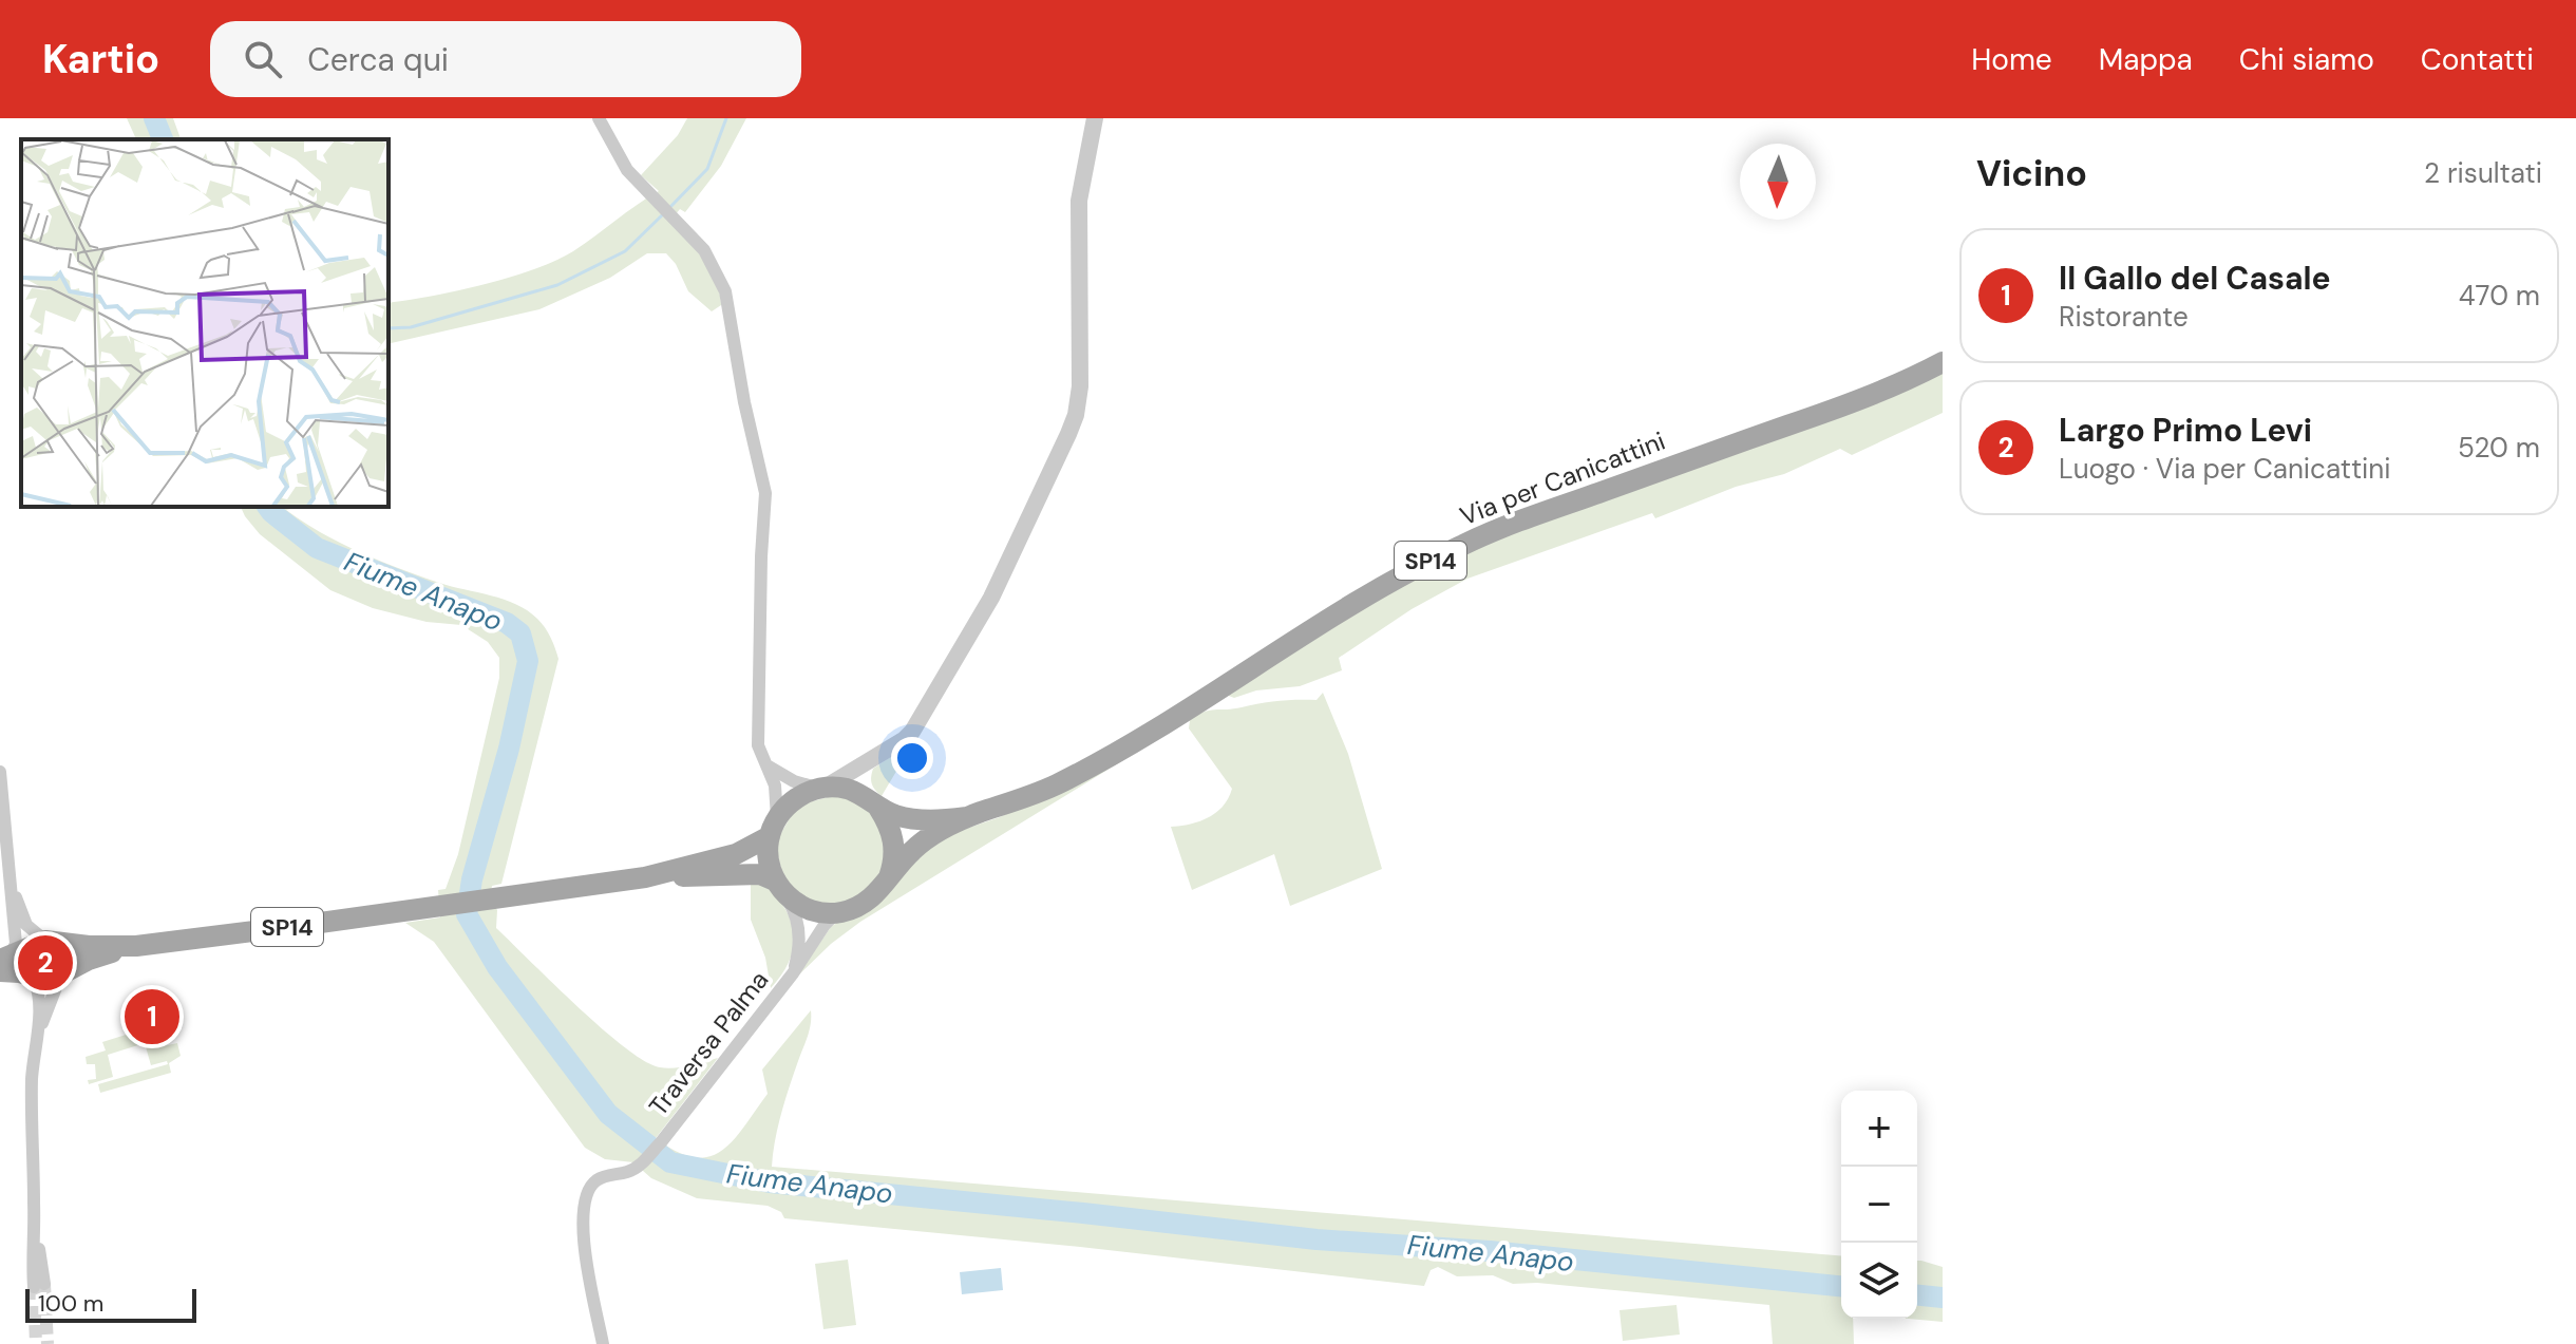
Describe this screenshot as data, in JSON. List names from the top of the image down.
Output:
{
  "streets": {
    "main road": ["Via per Canicattini", "SP14"],
    "street": ["Traversa Palma"]
  },
  "water": ["Fiume Anapo"],
  "scale_bar": "100 m",
  "north": "bottom",
  "page": {
    "header": "Kartio",
    "search": "Cerca qui",
    "nav": [
      "Home",
      "Mappa",
      "Chi siamo",
      "Contatti"
    ],
    "heading": ["Vicino", "2 risultati"],
    "list": [
      {
        "mark": "1",
        "name": "Il Gallo del Casale",
        "note": "Ristorante",
        "value": "470 m"
      },
      {
        "mark": "2",
        "name": "Largo Primo Levi",
        "note": "Luogo · Via per Canicattini",
        "value": "520 m"
      }
    ],
    "pins": ["2", "1"],
    "map_buttons": ["+", "−"],
    "scale": "100 m"
  }
}
